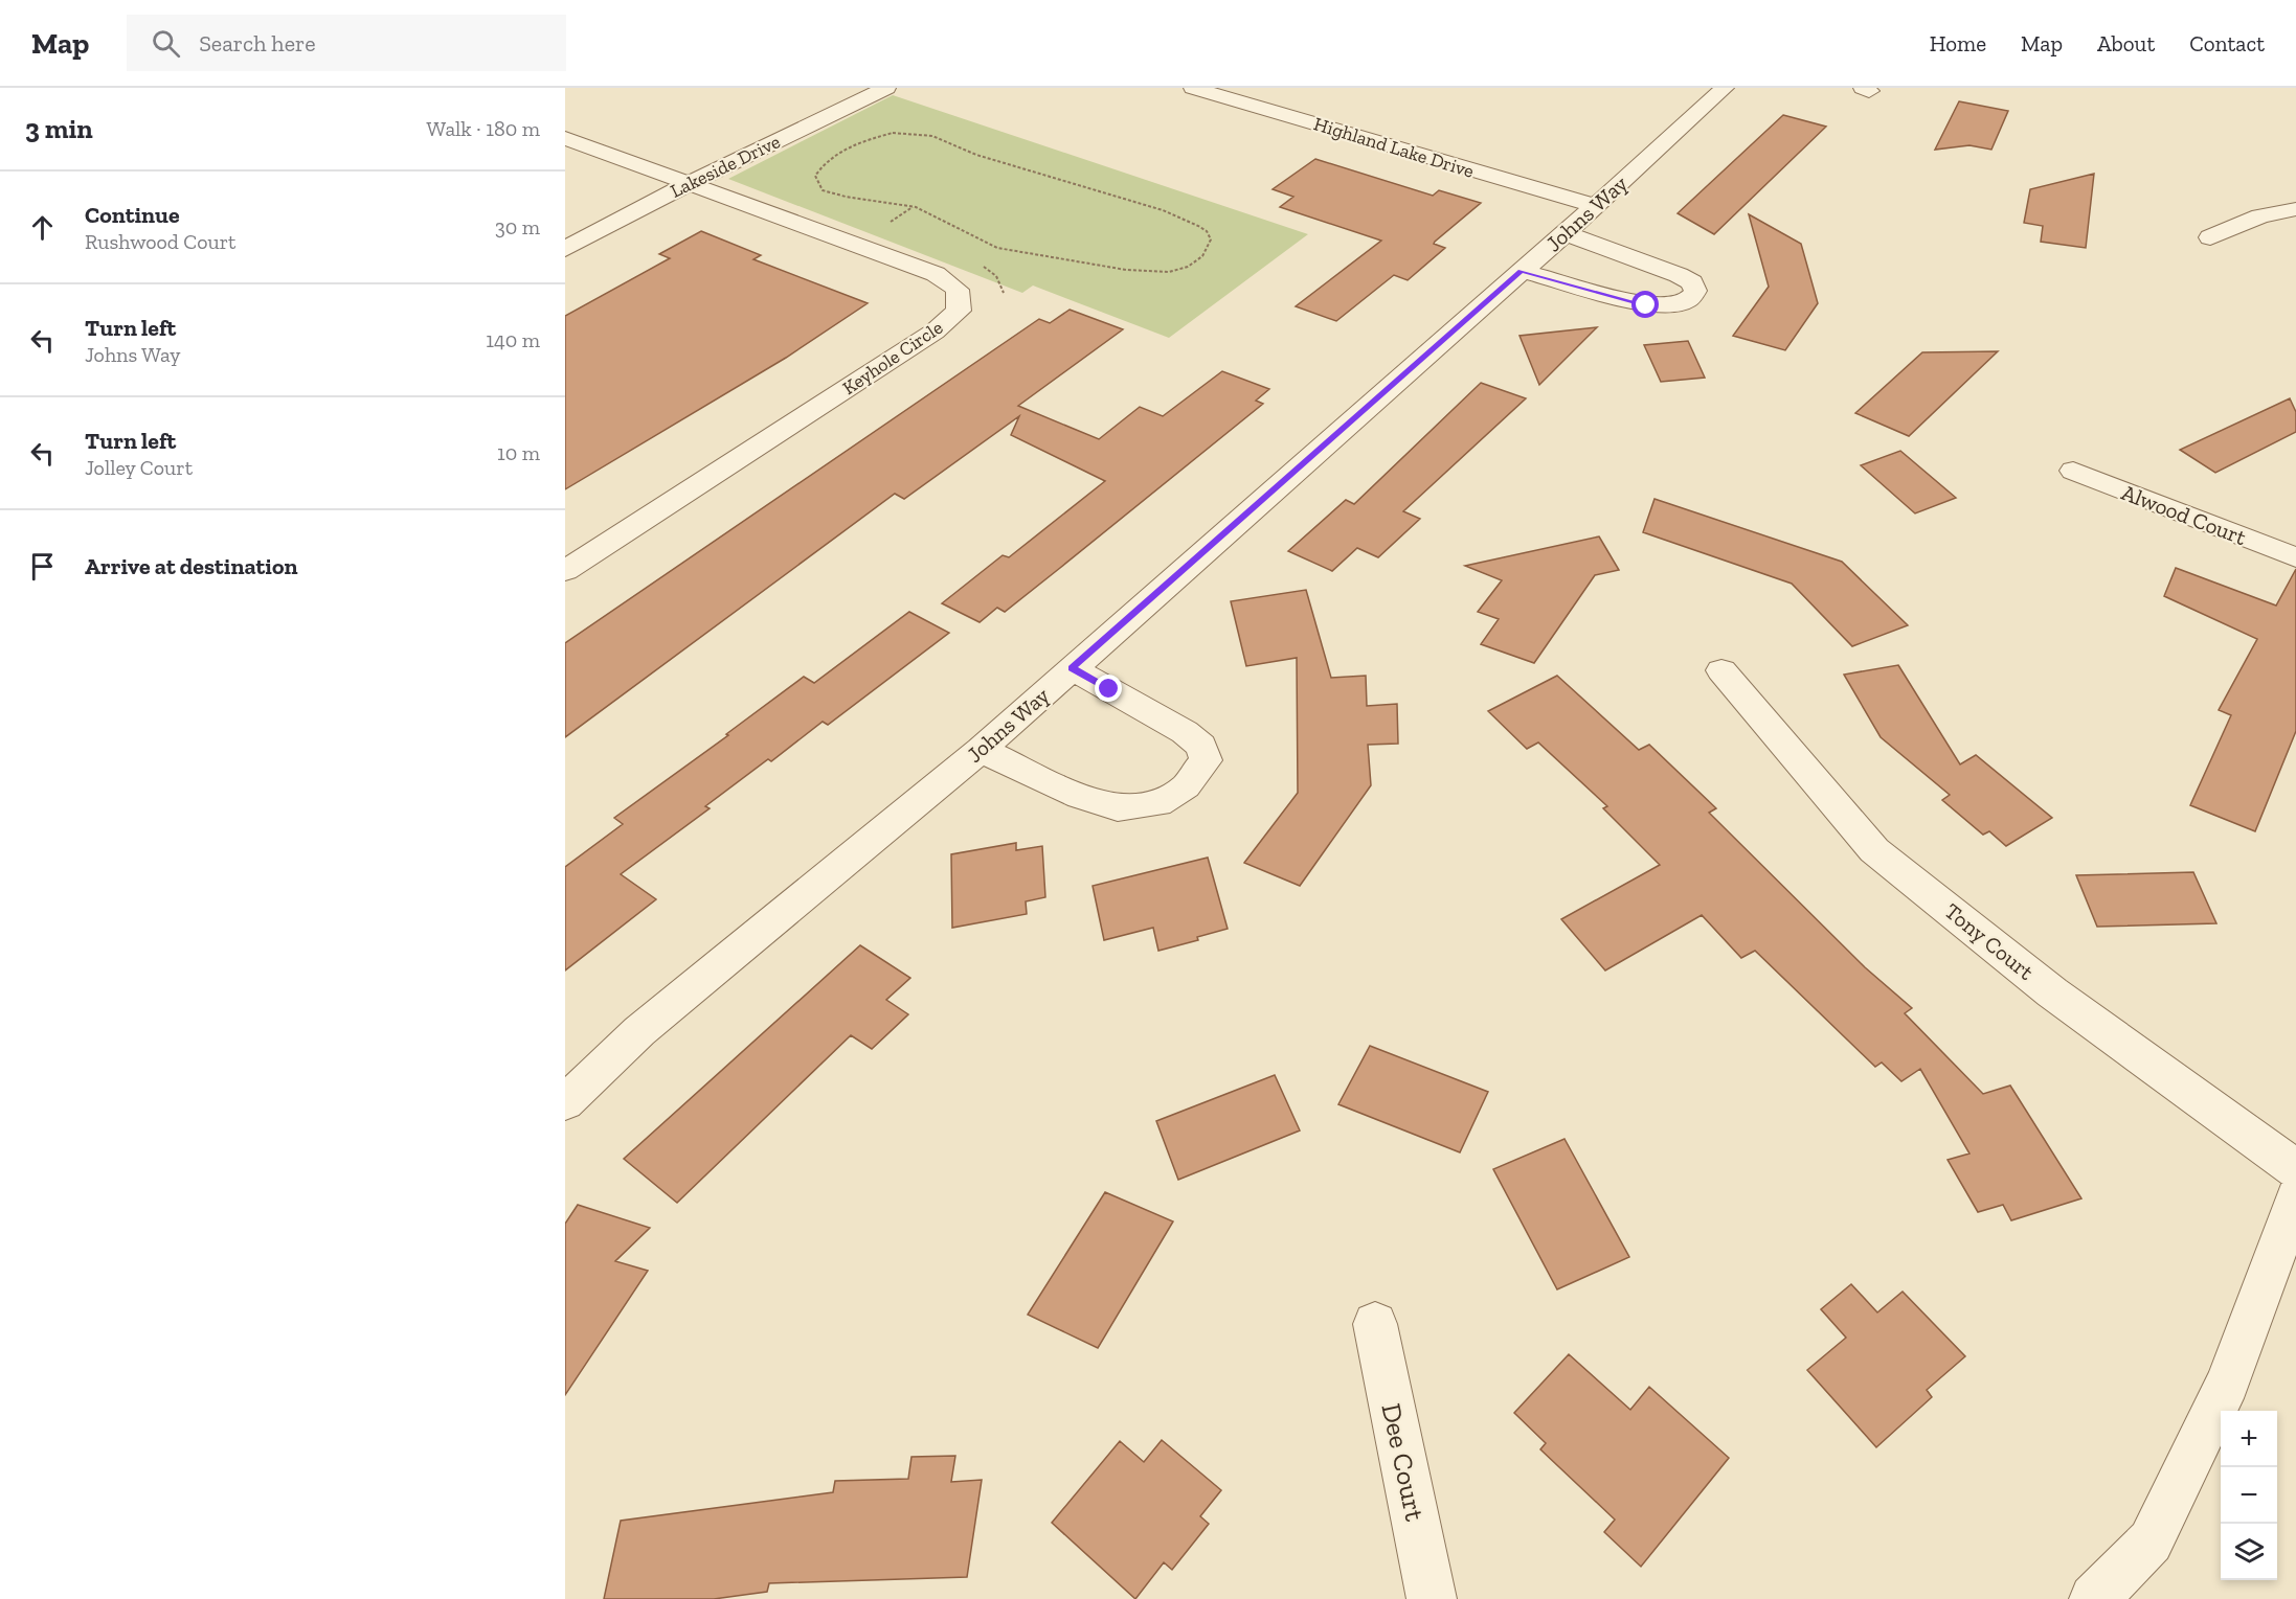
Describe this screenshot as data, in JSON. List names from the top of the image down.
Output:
{
  "streets": {
    "street": [
      "Highland Lake Drive",
      "Lakeside Drive",
      "Johns Way",
      "Keyhole Circle",
      "Alwood Court",
      "Tony Court",
      "Dee Court"
    ]
  },
  "crossings": [
    ["Highland Lake Drive", "Johns Way"],
    ["Lakeside Drive", "Keyhole Circle"]
  ],
  "page": {
    "header": "Map",
    "search": "Search here",
    "nav": [
      "Home",
      "Map",
      "About",
      "Contact"
    ],
    "heading": ["3 min", "Walk · 180 m"],
    "list": [
      ["Continue", "Rushwood Court", "30 m"],
      ["Turn left", "Johns Way", "140 m"],
      ["Turn left", "Jolley Court", "10 m"],
      "Arrive at destination"
    ],
    "map_buttons": ["+", "−"]
  }
}
